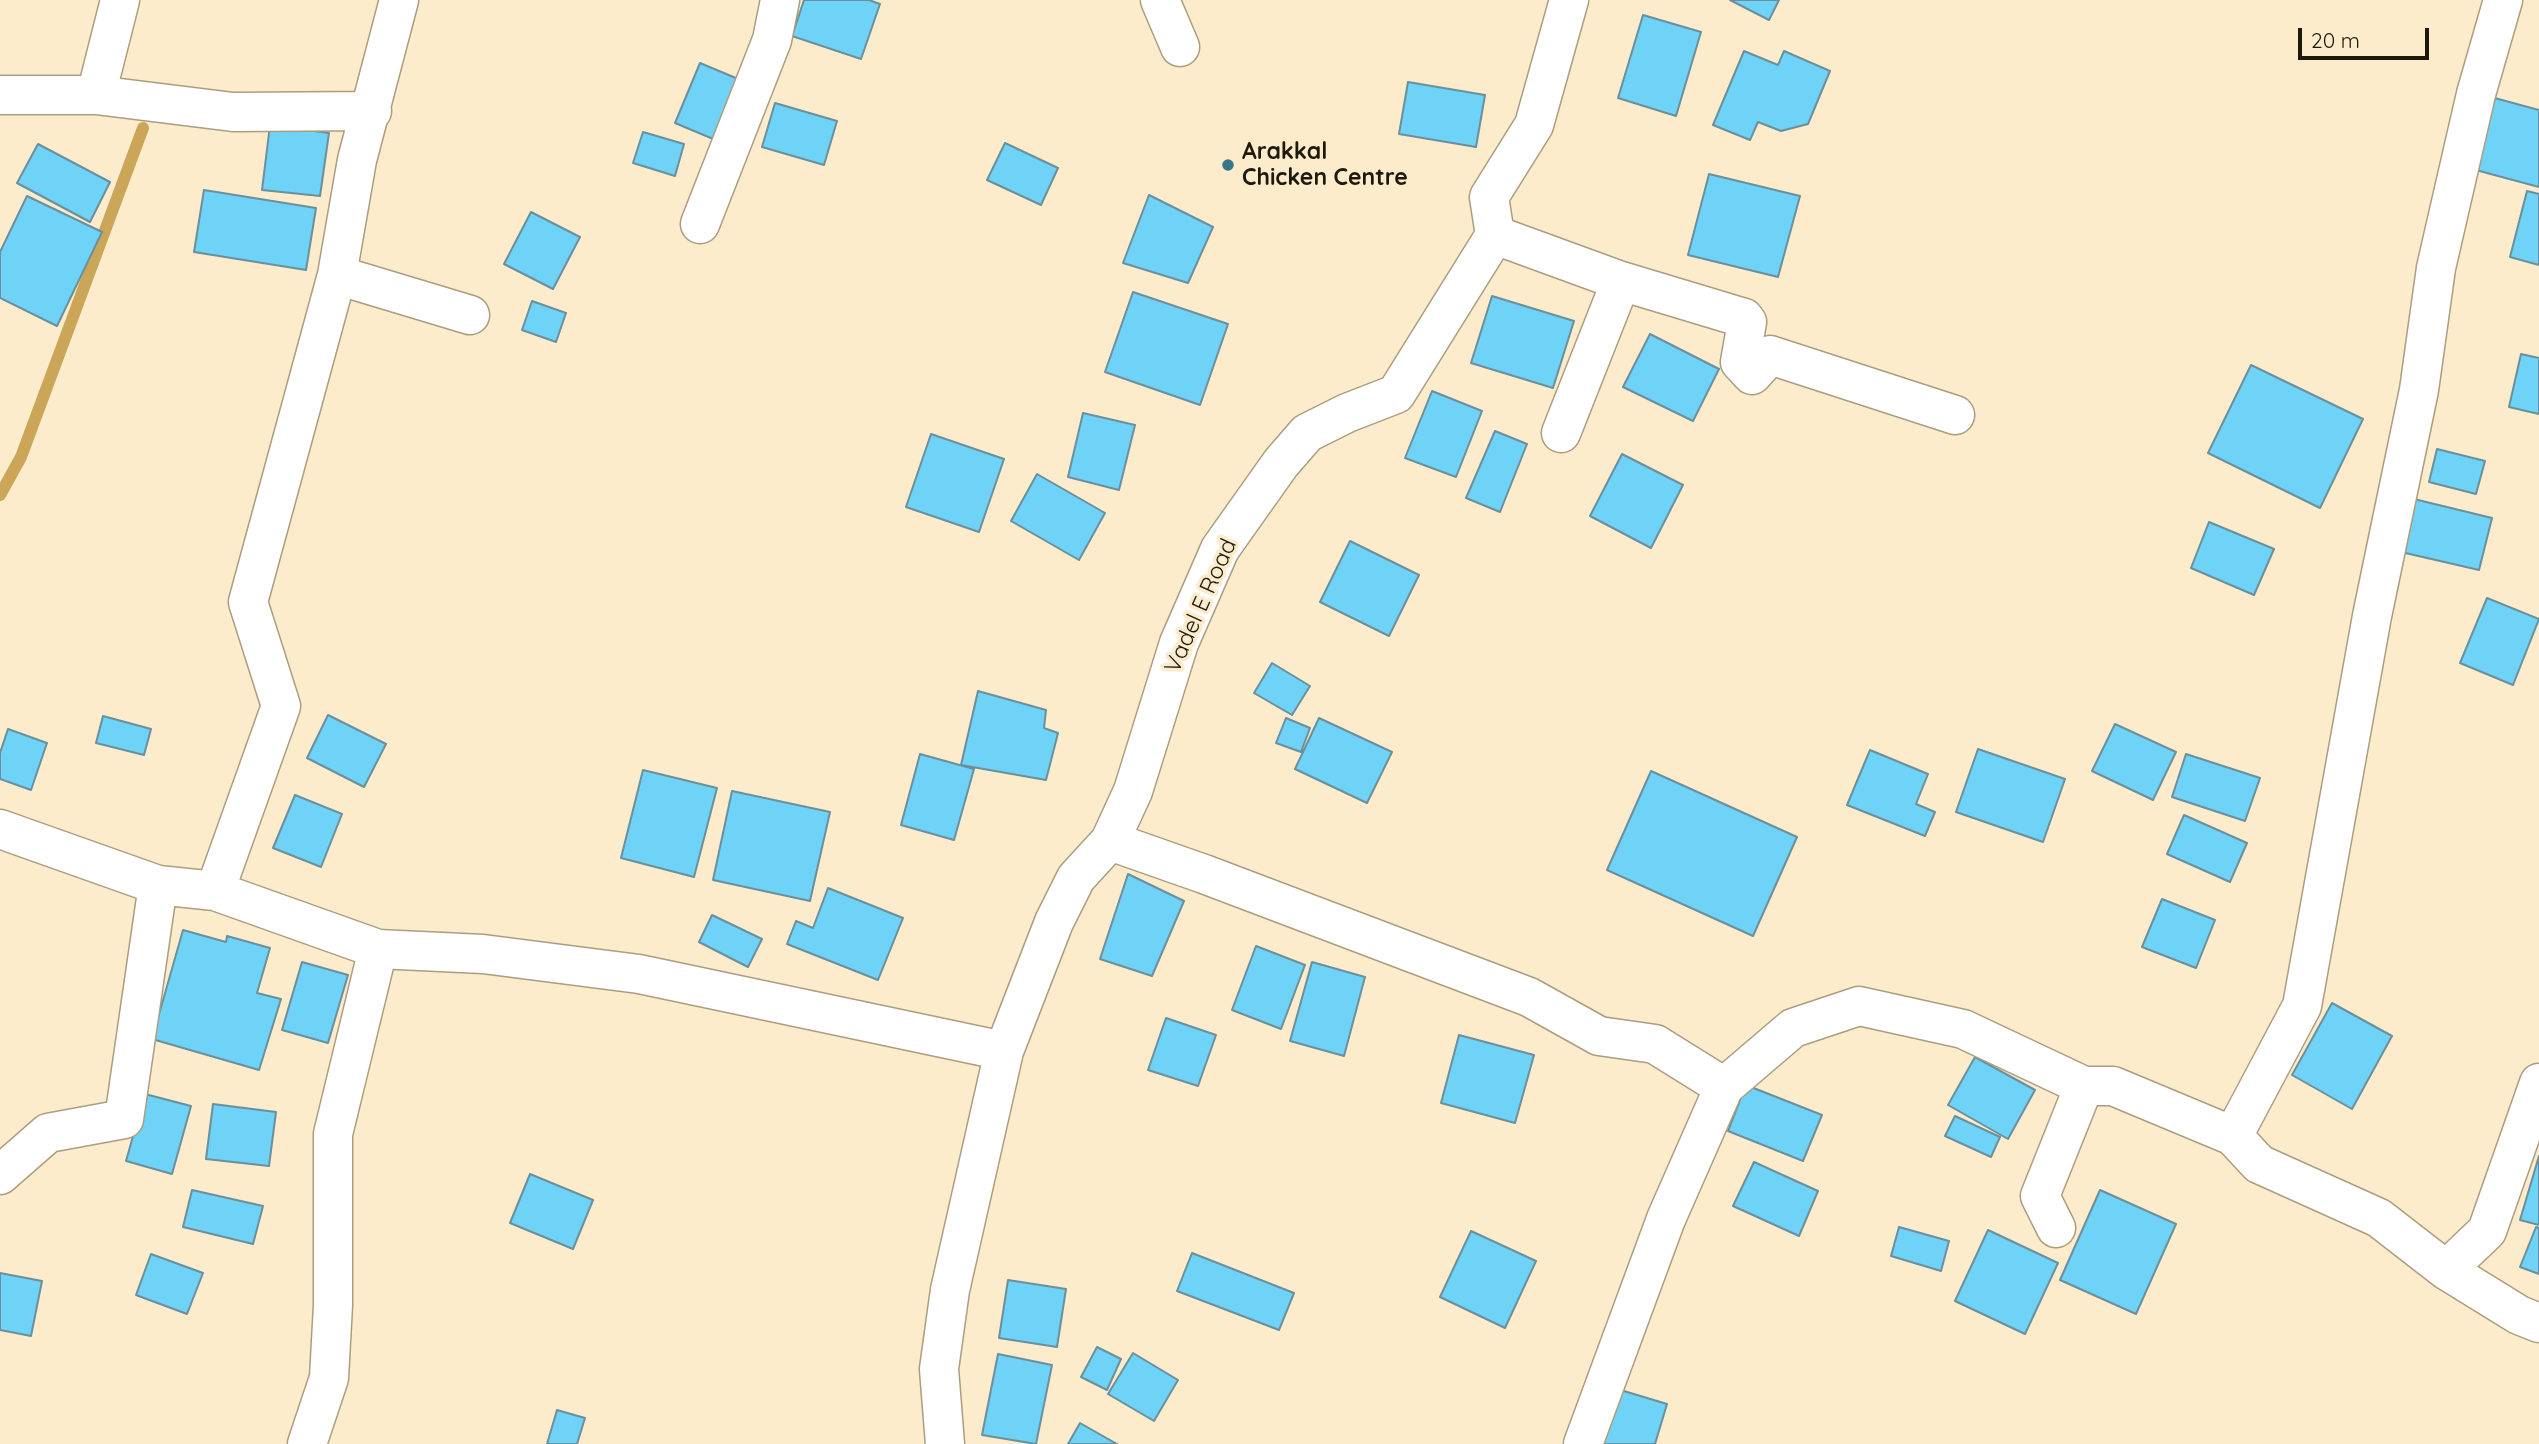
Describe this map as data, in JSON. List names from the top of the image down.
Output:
{
  "streets": {
    "street": ["Vadel E Road"]
  },
  "places": ["Arakkal Chicken Centre"],
  "scale_bar": "20 m"
}
